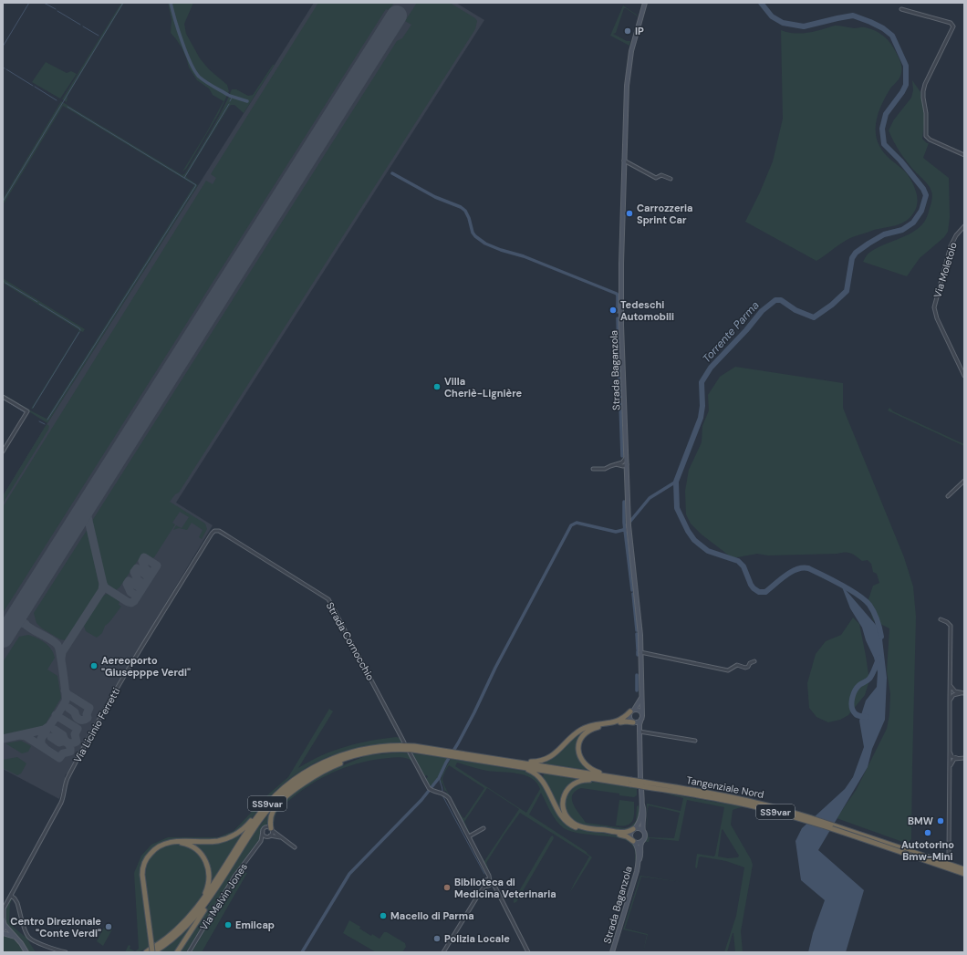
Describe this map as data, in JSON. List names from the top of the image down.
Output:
{
  "streets": {
    "highway": ["Tangenziale Nord", "SS9var"],
    "main road": ["Strada Baganzola"],
    "street": [
      "Via Moletolo",
      "Strada Cornocchio",
      "Via Licinio Ferretti",
      "Via Melvin Jones"
    ]
  },
  "crossings": [
    ["Strada Cornocchio", "Via Licinio Ferretti"],
    ["Tangenziale Nord", "SS9var"]
  ],
  "water": ["Torrente Parma"],
  "places": [
    "IP",
    "Carrozzeria Sprint Car",
    "Tedeschi Automobili",
    "Villa Cheriè-Lignière",
    "Aereoporto \"Giusepppe Verdi\"",
    "BMW",
    "Autotorino Bmw-Mini",
    "Biblioteca di Medicina Veterinaria",
    "Macello di Parma",
    "Emilcap",
    "Centro Direzionale \"Conte Verdi\"",
    "Polizia Locale"
  ]
}
